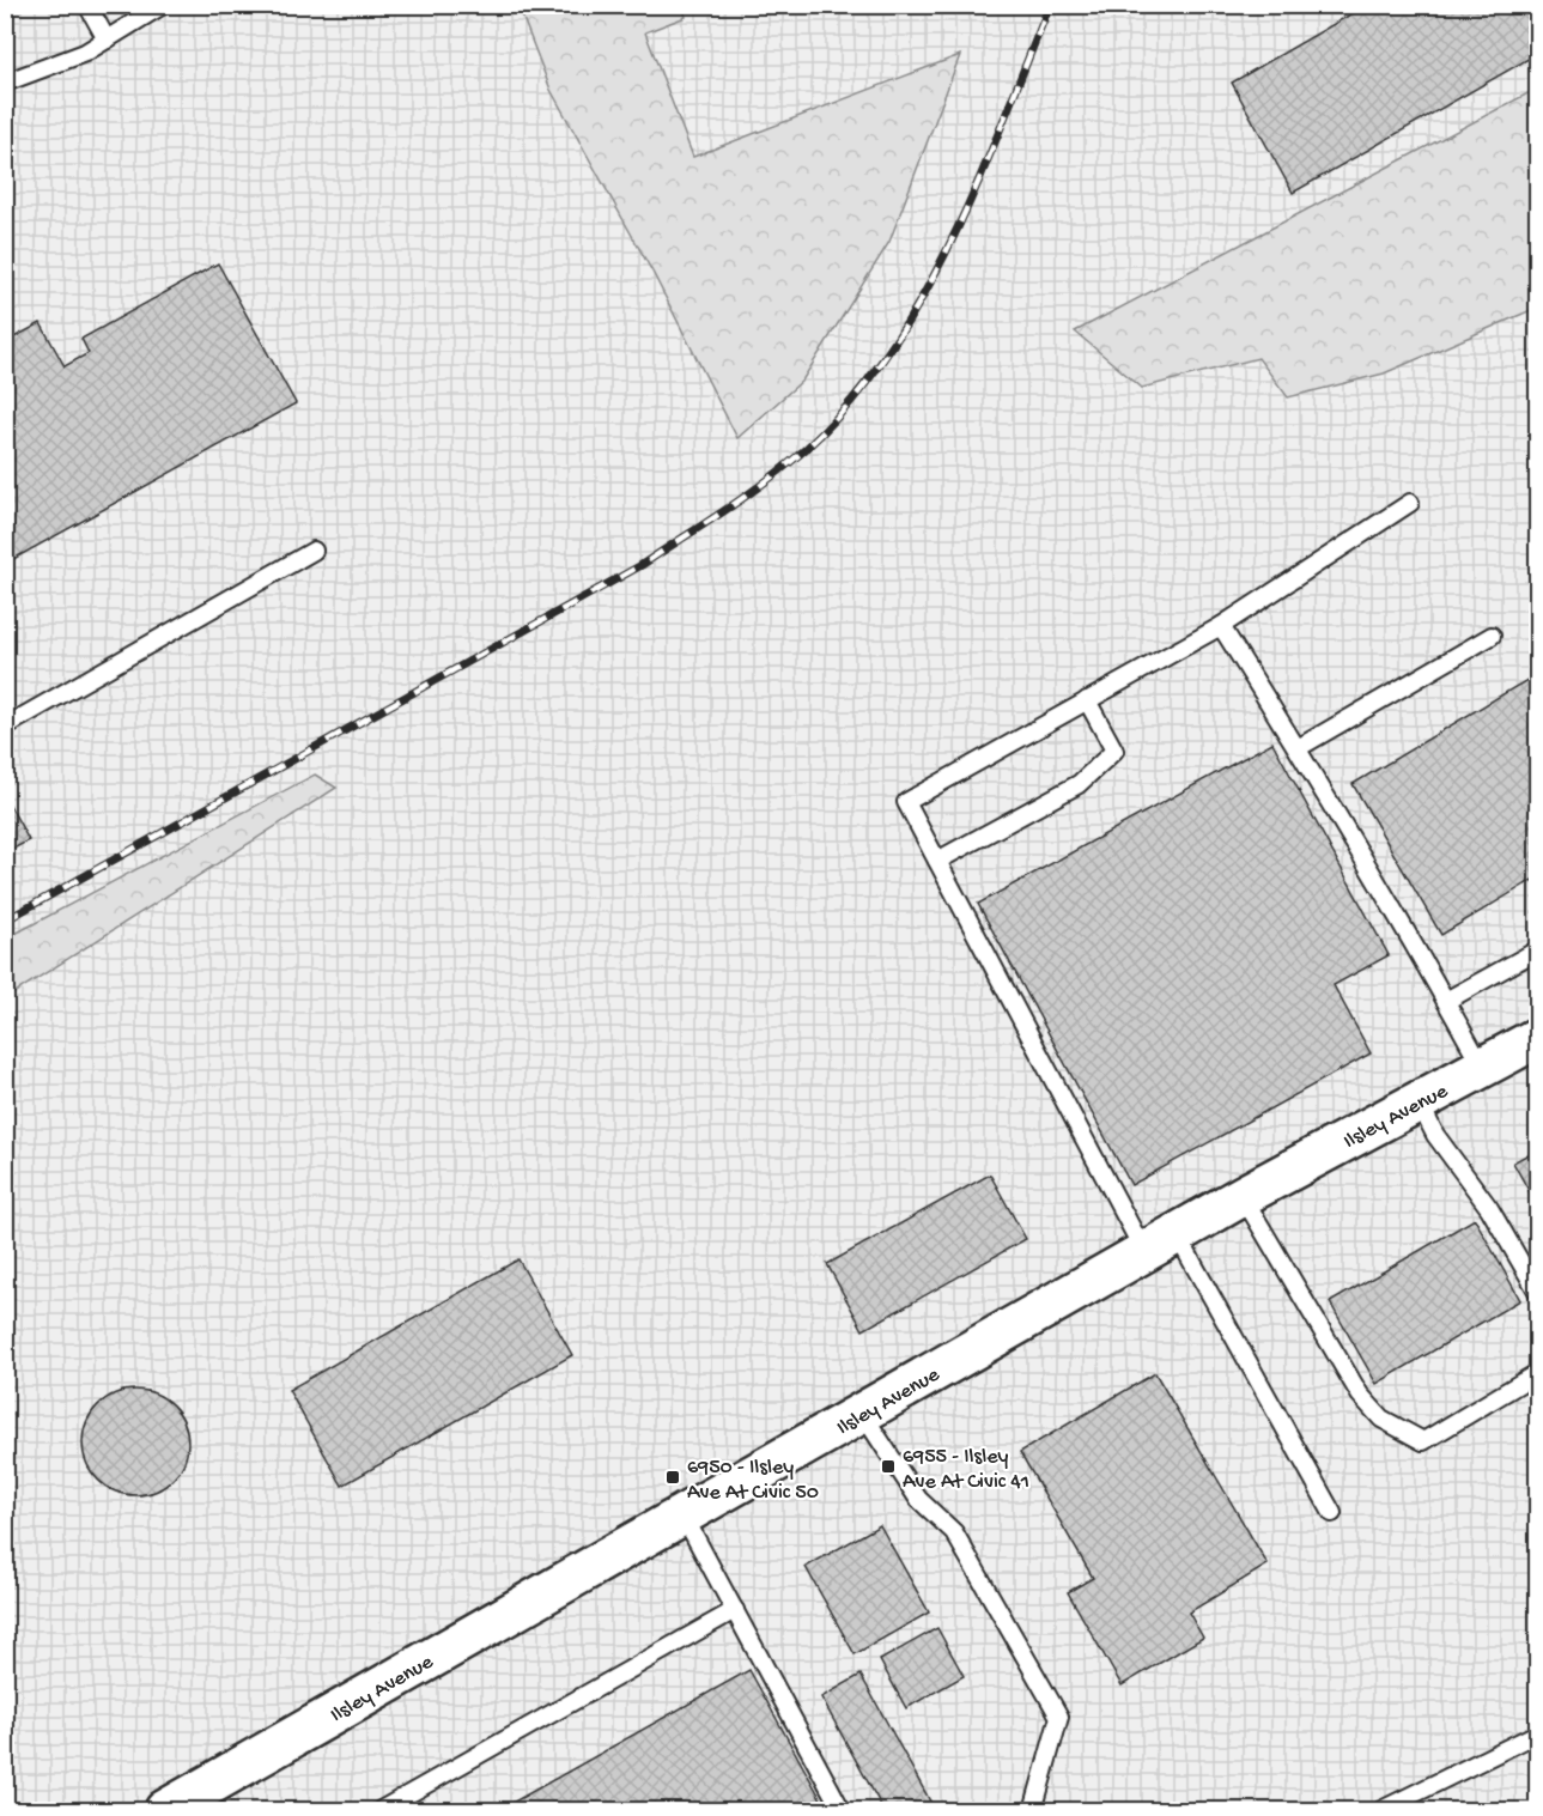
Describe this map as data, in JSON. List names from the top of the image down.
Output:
{
  "streets": {
    "street": ["Ilsley Avenue"]
  },
  "places": {
    "transit": ["6955 - Ilsley Ave At Civic 41", "6950 - Ilsley Ave At Civic 50"]
  }
}
